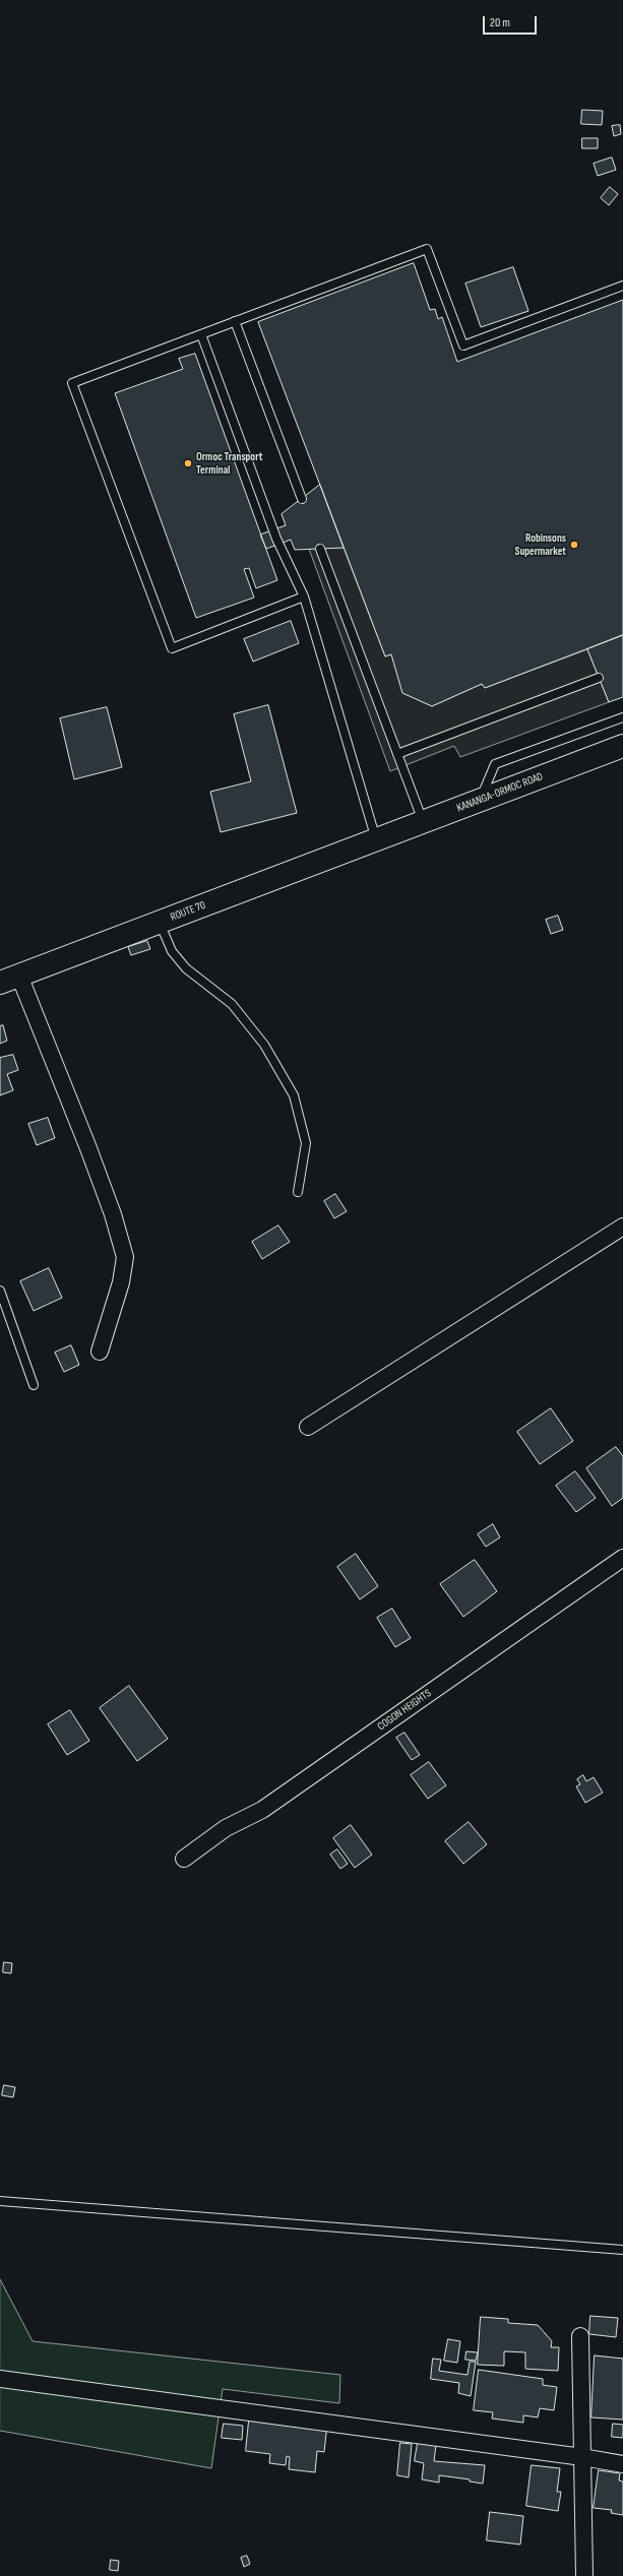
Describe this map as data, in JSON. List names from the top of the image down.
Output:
{
  "streets": {
    "highway": ["KANANGA-ORMOC ROAD", "ROUTE 70"],
    "street": ["COGON HEIGHTS"]
  },
  "crossings": [
    ["KANANGA-ORMOC ROAD", "ROUTE 70"]
  ],
  "places": ["Ormoc Transport Terminal", "Robinsons Supermarket"],
  "scale_bar": "20 m"
}
